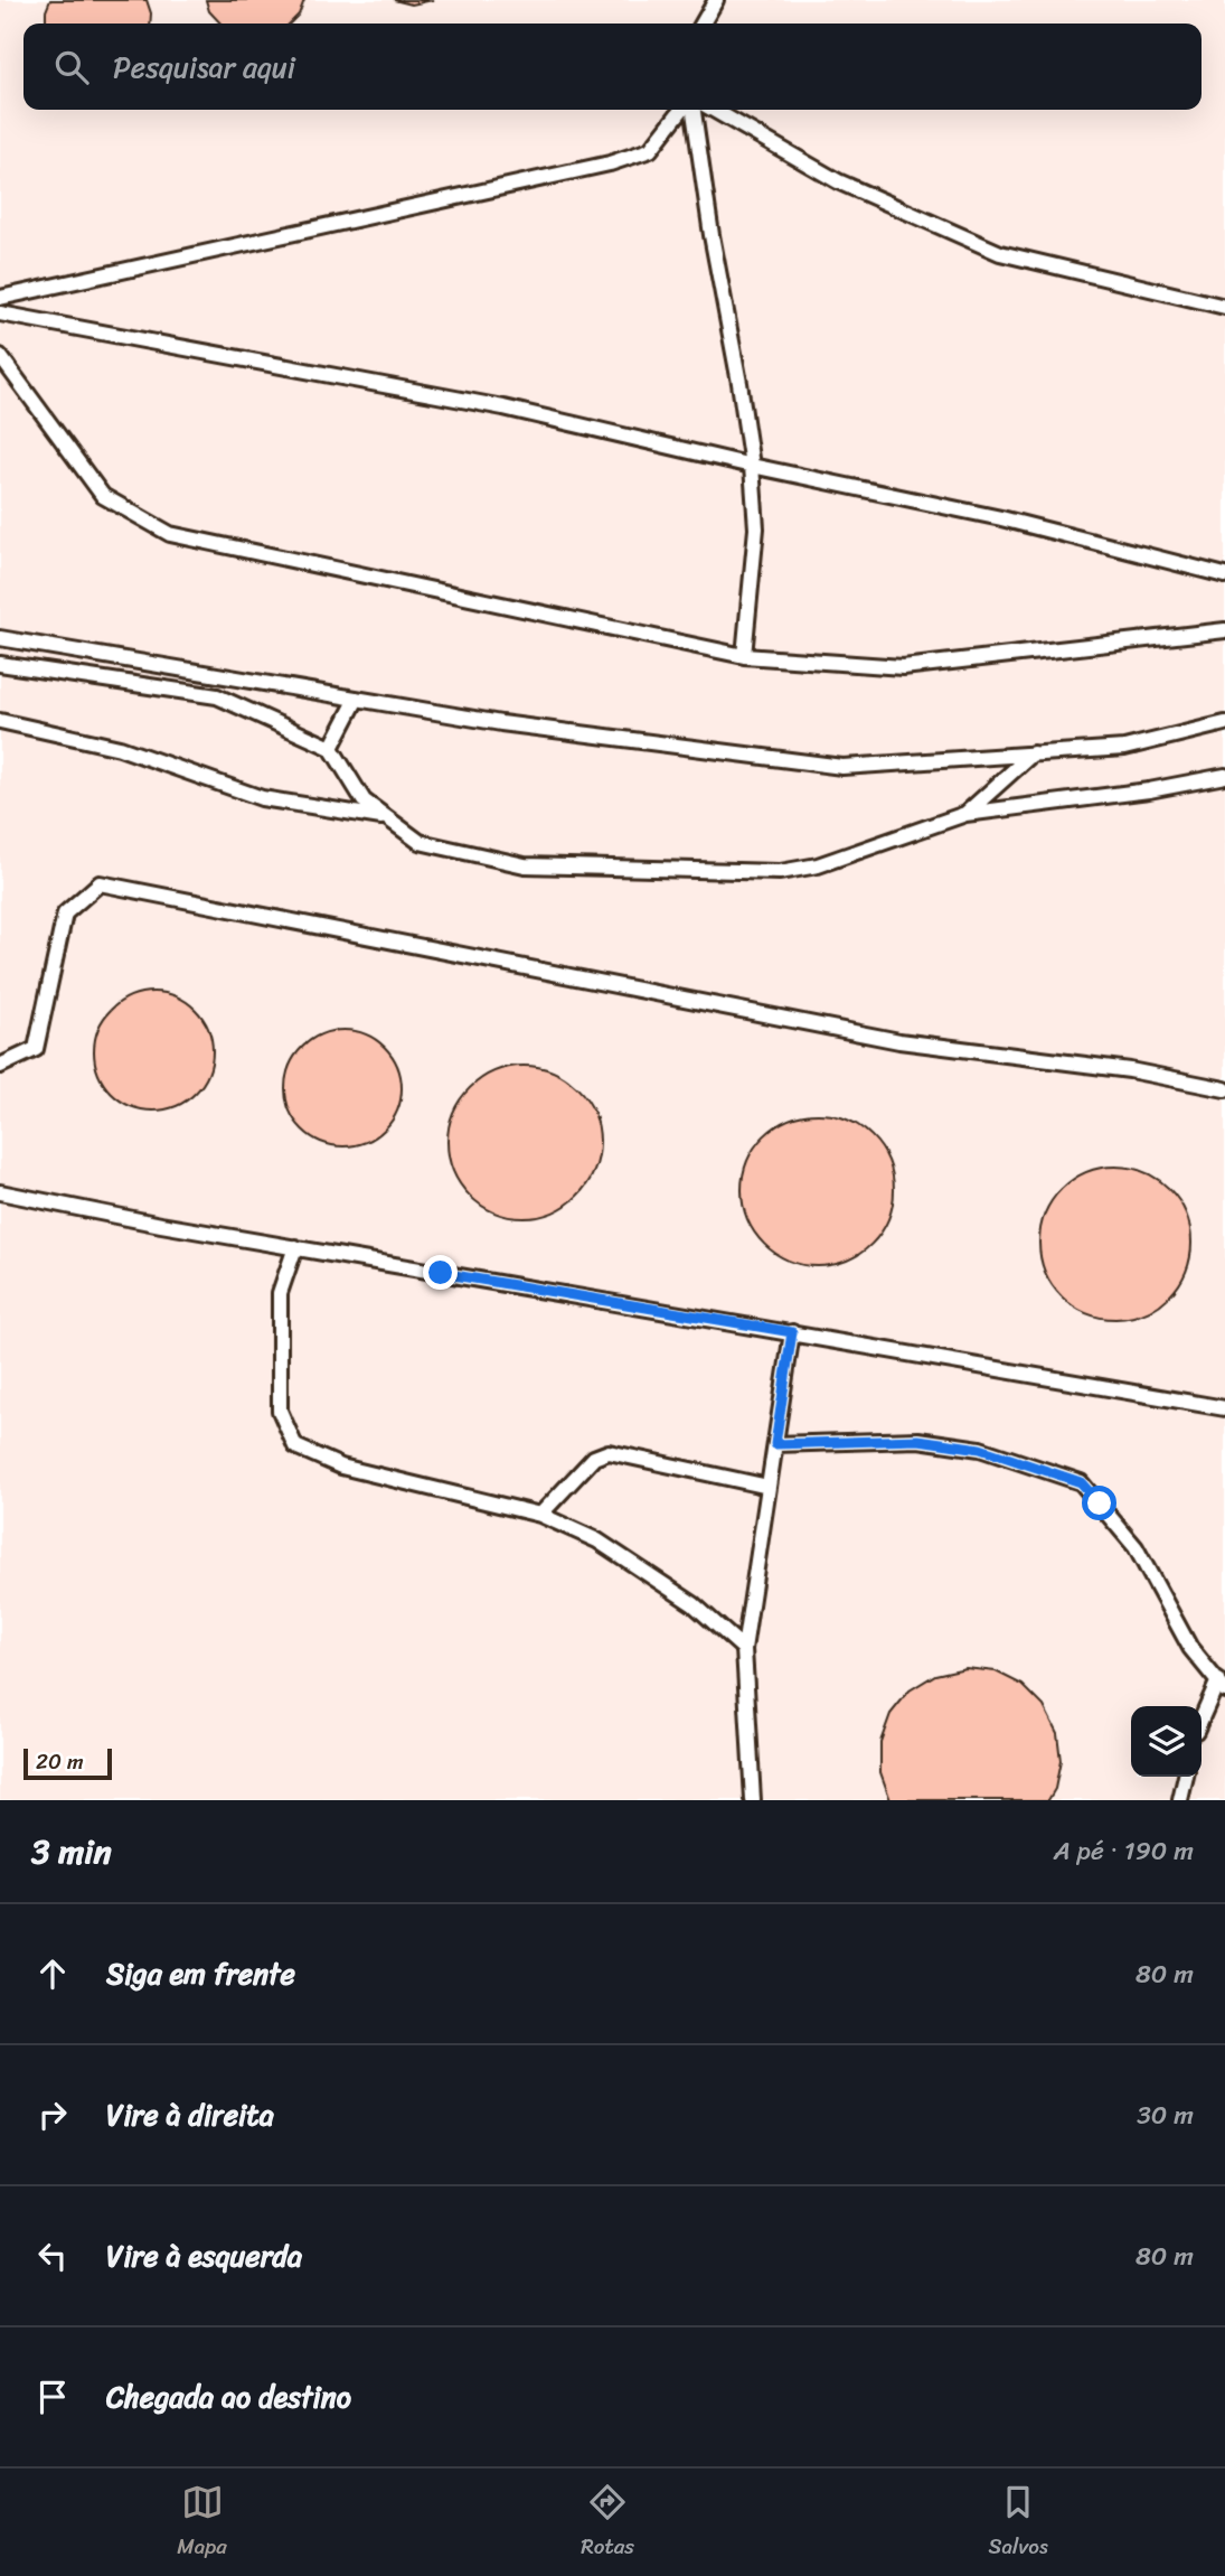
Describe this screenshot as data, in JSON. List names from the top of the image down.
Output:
{
  "scale_bar": "20 m",
  "page": {
    "search": "Pesquisar aqui",
    "scale": "20 m",
    "heading": ["3 min", "A pé · 190 m"],
    "list": [
      ["Siga em frente", "80 m"],
      ["Vire à direita", "30 m"],
      ["Vire à esquerda", "80 m"],
      "Chegada ao destino"
    ],
    "nav": ["Mapa", "Rotas", "Salvos"]
  }
}
